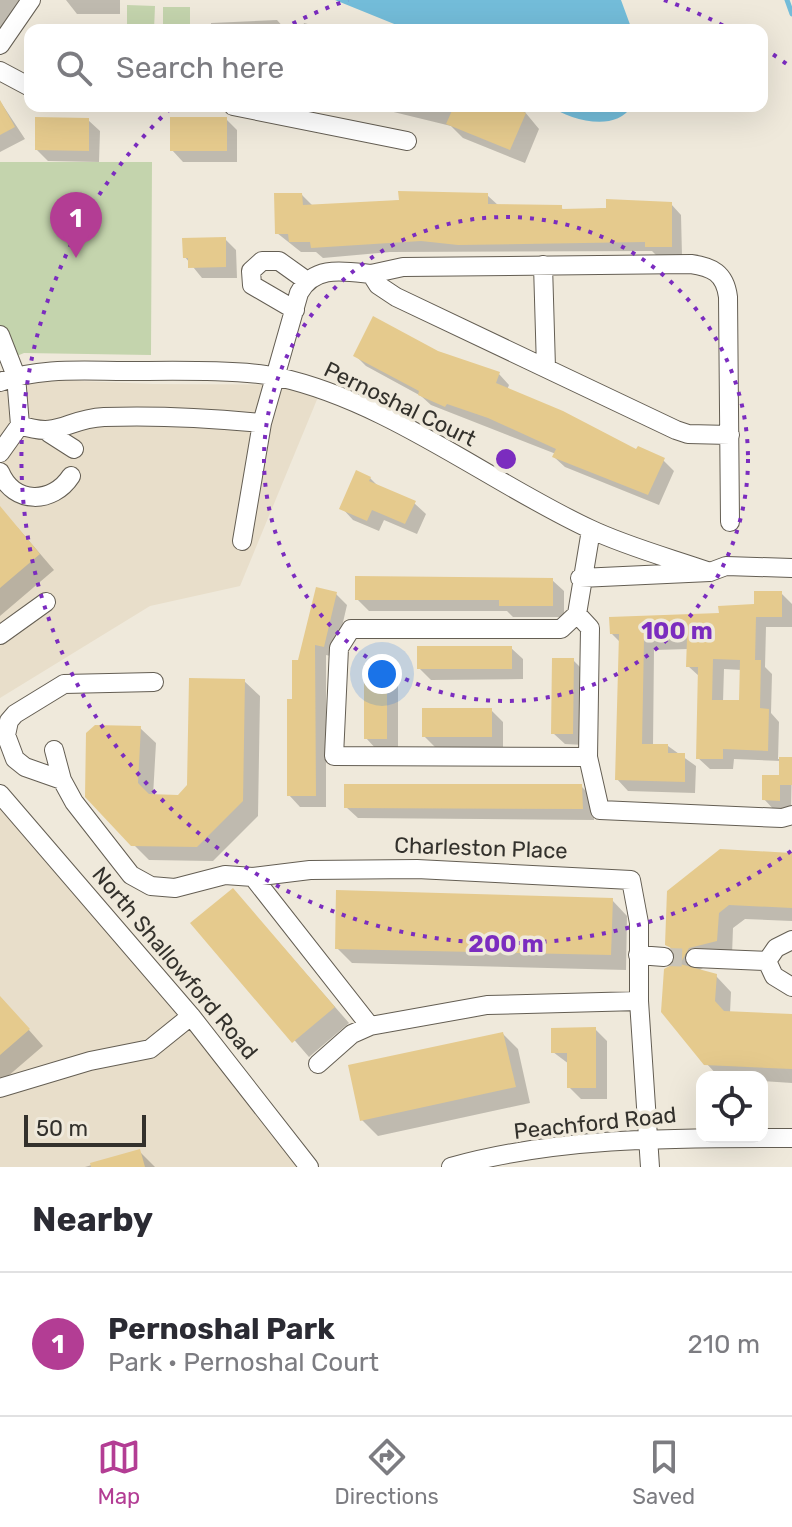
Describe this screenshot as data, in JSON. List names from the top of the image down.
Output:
{
  "streets": {
    "street": [
      "Pernoshal Court",
      "Charleston Place",
      "North Shallowford Road",
      "Peachford Road"
    ]
  },
  "crossings": [
    ["Charleston Place", "Peachford Road"]
  ],
  "scale_bar": "50 m",
  "page": {
    "search": "Search here",
    "pins": "1",
    "scale": "50 m",
    "heading": "Nearby",
    "list": [
      {
        "mark": "1",
        "name": "Pernoshal Park",
        "note": "Park · Pernoshal Court",
        "value": "210 m"
      }
    ],
    "nav": ["Map", "Directions", "Saved"]
  },
  "rings": ["100 m", "200 m"]
}
